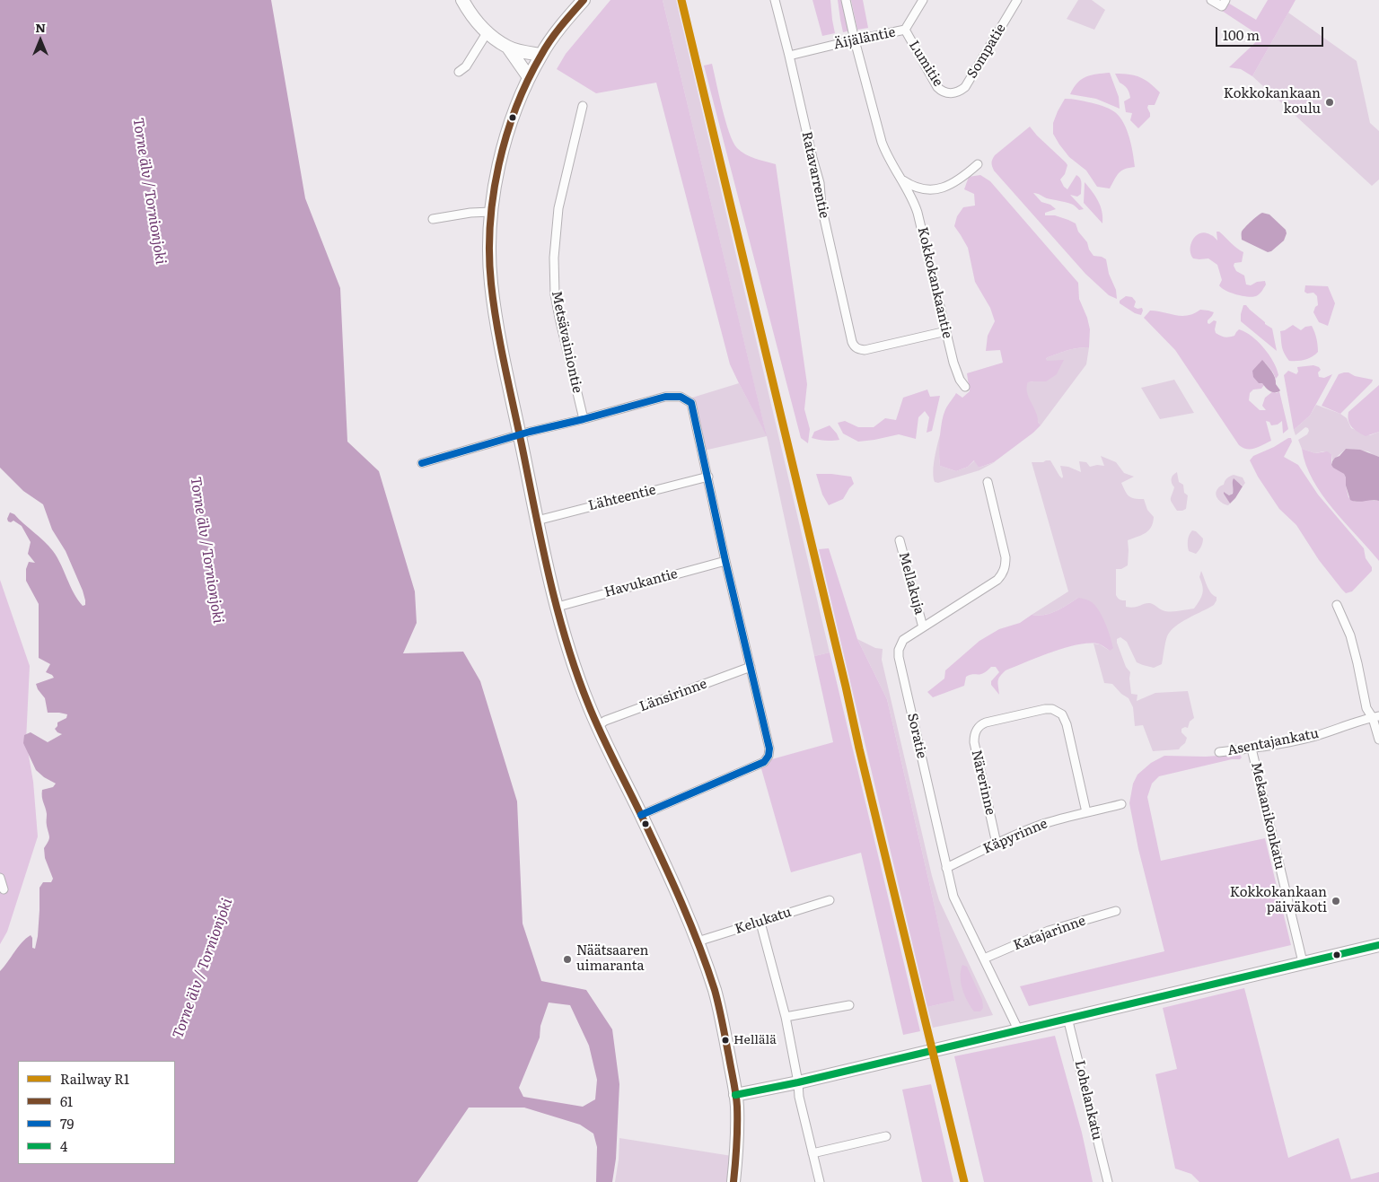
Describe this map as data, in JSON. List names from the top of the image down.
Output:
{
  "streets": {
    "street": [
      "Äijäläntie",
      "Sompatie",
      "Lumitie",
      "Ratavarrentie",
      "Kokkokankaantie",
      "Metsävainiontie",
      "Lähteentie",
      "Havukantie",
      "Mellakuja",
      "Länsirinne",
      "Soratie",
      "Asentajankatu",
      "Närerinne",
      "Mekaanikonkatu",
      "Käpyrinne",
      "Kelukatu",
      "Katajarinne",
      "Lohelankatu"
    ]
  },
  "crossings": [
    ["Äijäläntie", "Lumitie"],
    ["Äijäläntie", "Ratavarrentie"],
    ["Äijäläntie", "Kokkokankaantie"],
    ["Sompatie", "Lumitie"],
    ["Ratavarrentie", "Kokkokankaantie"],
    ["Mellakuja", "Soratie"],
    ["Soratie", "Käpyrinne"],
    ["Soratie", "Katajarinne"],
    ["Asentajankatu", "Mekaanikonkatu"],
    ["Närerinne", "Käpyrinne"]
  ],
  "water": ["Torne älv / Tornionjoki"],
  "places": [
    "Kokkokankaan koulu",
    "Kokkokankaan päiväkoti",
    "Näätsaaren uimaranta",
    "Hellälä"
  ],
  "lines": [
    "rail line R1",
    "transit line 61",
    "transit line 79",
    "transit line 4"
  ],
  "legend": [
    "Railway R1",
    "61",
    "79",
    "4"
  ],
  "scale_bar": "100 m",
  "north": "top"
}
